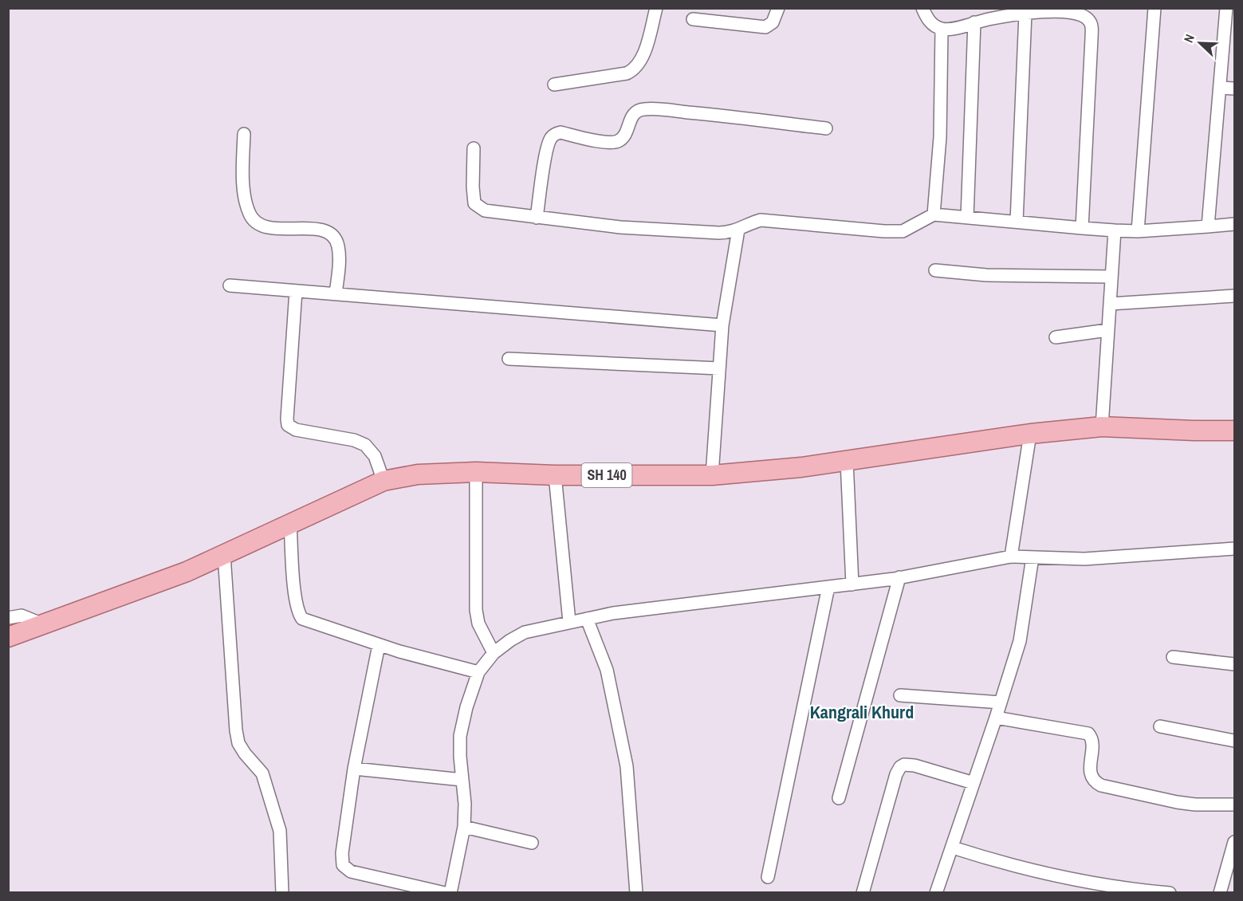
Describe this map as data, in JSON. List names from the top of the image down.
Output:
{
  "streets": {
    "main road": ["SH 140"]
  },
  "districts": ["Kangrali Khurd"],
  "north": "top left"
}
